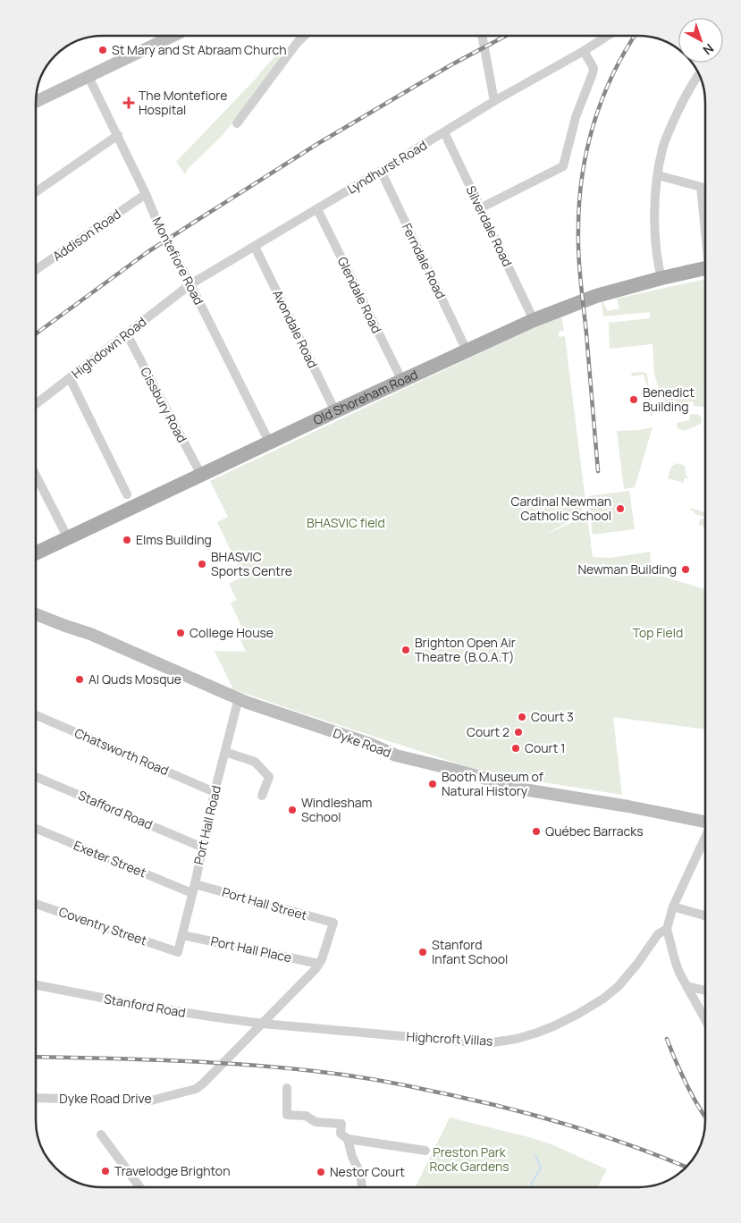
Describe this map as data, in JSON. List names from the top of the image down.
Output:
{
  "streets": {
    "main road": ["Old Shoreham Road"],
    "street": [
      "Lyndhurst Road",
      "Silverdale Road",
      "Addison Road",
      "Montefiore Road",
      "Ferndale Road",
      "Glendale Road",
      "Avondale Road",
      "Highdown Road",
      "Cissbury Road",
      "Dyke Road",
      "Chatsworth Road",
      "Stafford Road",
      "Port Hall Road",
      "Exeter Street",
      "Port Hall Street",
      "Coventry Street",
      "Port Hall Place",
      "Stanford Road",
      "Highcroft Villas",
      "Dyke Road Drive"
    ]
  },
  "crossings": [
    ["Lyndhurst Road", "Silverdale Road"],
    ["Lyndhurst Road", "Montefiore Road"],
    ["Lyndhurst Road", "Ferndale Road"],
    ["Lyndhurst Road", "Glendale Road"],
    ["Lyndhurst Road", "Avondale Road"],
    ["Lyndhurst Road", "Highdown Road"],
    ["Silverdale Road", "Old Shoreham Road"],
    ["Addison Road", "Montefiore Road"],
    ["Montefiore Road", "Highdown Road"],
    ["Montefiore Road", "Old Shoreham Road"],
    ["Ferndale Road", "Old Shoreham Road"],
    ["Glendale Road", "Old Shoreham Road"],
    ["Avondale Road", "Old Shoreham Road"],
    ["Highdown Road", "Cissbury Road"],
    ["Old Shoreham Road", "Cissbury Road"],
    ["Dyke Road", "Port Hall Road"],
    ["Chatsworth Road", "Port Hall Road"],
    ["Stafford Road", "Port Hall Road"],
    ["Port Hall Road", "Exeter Street"],
    ["Port Hall Road", "Port Hall Street"],
    ["Port Hall Road", "Coventry Street"],
    ["Port Hall Road", "Port Hall Place"],
    ["Exeter Street", "Port Hall Street"],
    ["Port Hall Street", "Dyke Road Drive"],
    ["Port Hall Place", "Dyke Road Drive"],
    ["Stanford Road", "Highcroft Villas"],
    ["Stanford Road", "Dyke Road Drive"],
    ["Highcroft Villas", "Dyke Road Drive"]
  ],
  "parks": ["BHASVIC field", "Top Field", "Preston Park Rock Gardens"],
  "places": {
    "other": [
      "St Mary and St Abraam Church",
      "Benedict Building",
      "Cardinal Newman Catholic School",
      "Elms Building",
      "BHASVIC Sports Centre",
      "Newman Building",
      "College House",
      "Brighton Open Air Theatre (B.O.A.T)",
      "Al Quds Mosque",
      "Court 3",
      "Court 2",
      "Court 1",
      "Booth Museum of Natural History",
      "Windlesham School",
      "Québec Barracks",
      "Stanford Infant School",
      "Travelodge Brighton",
      "Nestor Court"
    ],
    "health": ["The Montefiore Hospital"]
  },
  "north": "bottom right"
}
